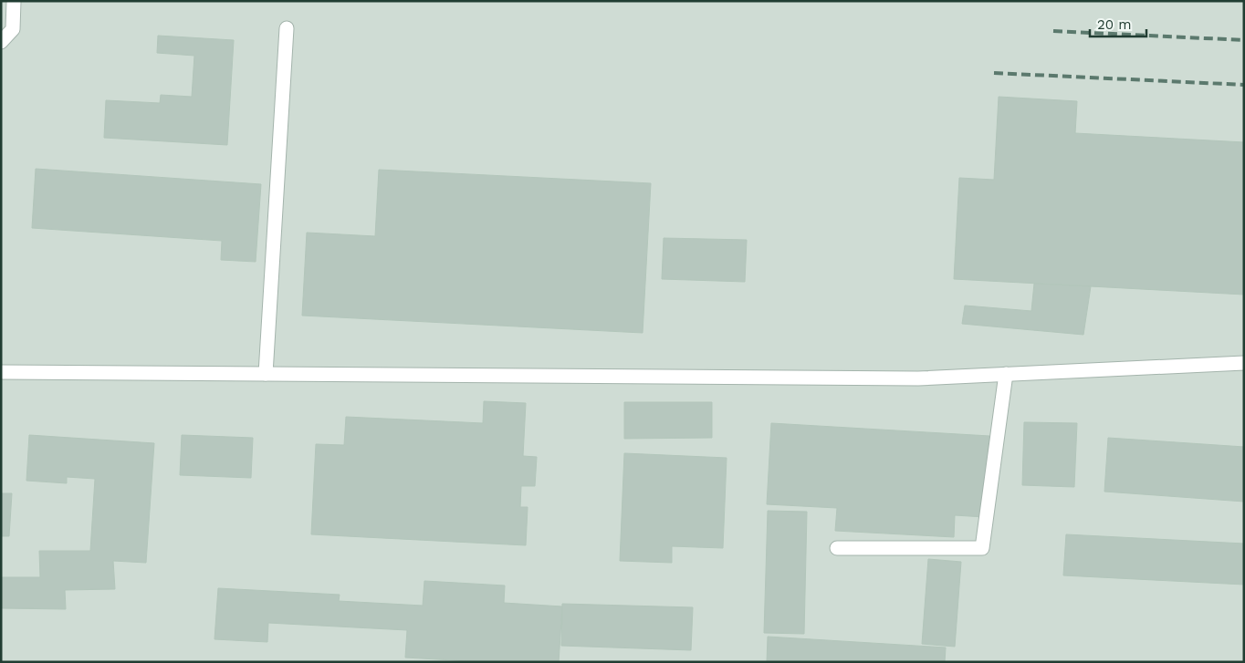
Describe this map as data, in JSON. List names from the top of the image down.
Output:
{
  "scale_bar": "20 m"
}
